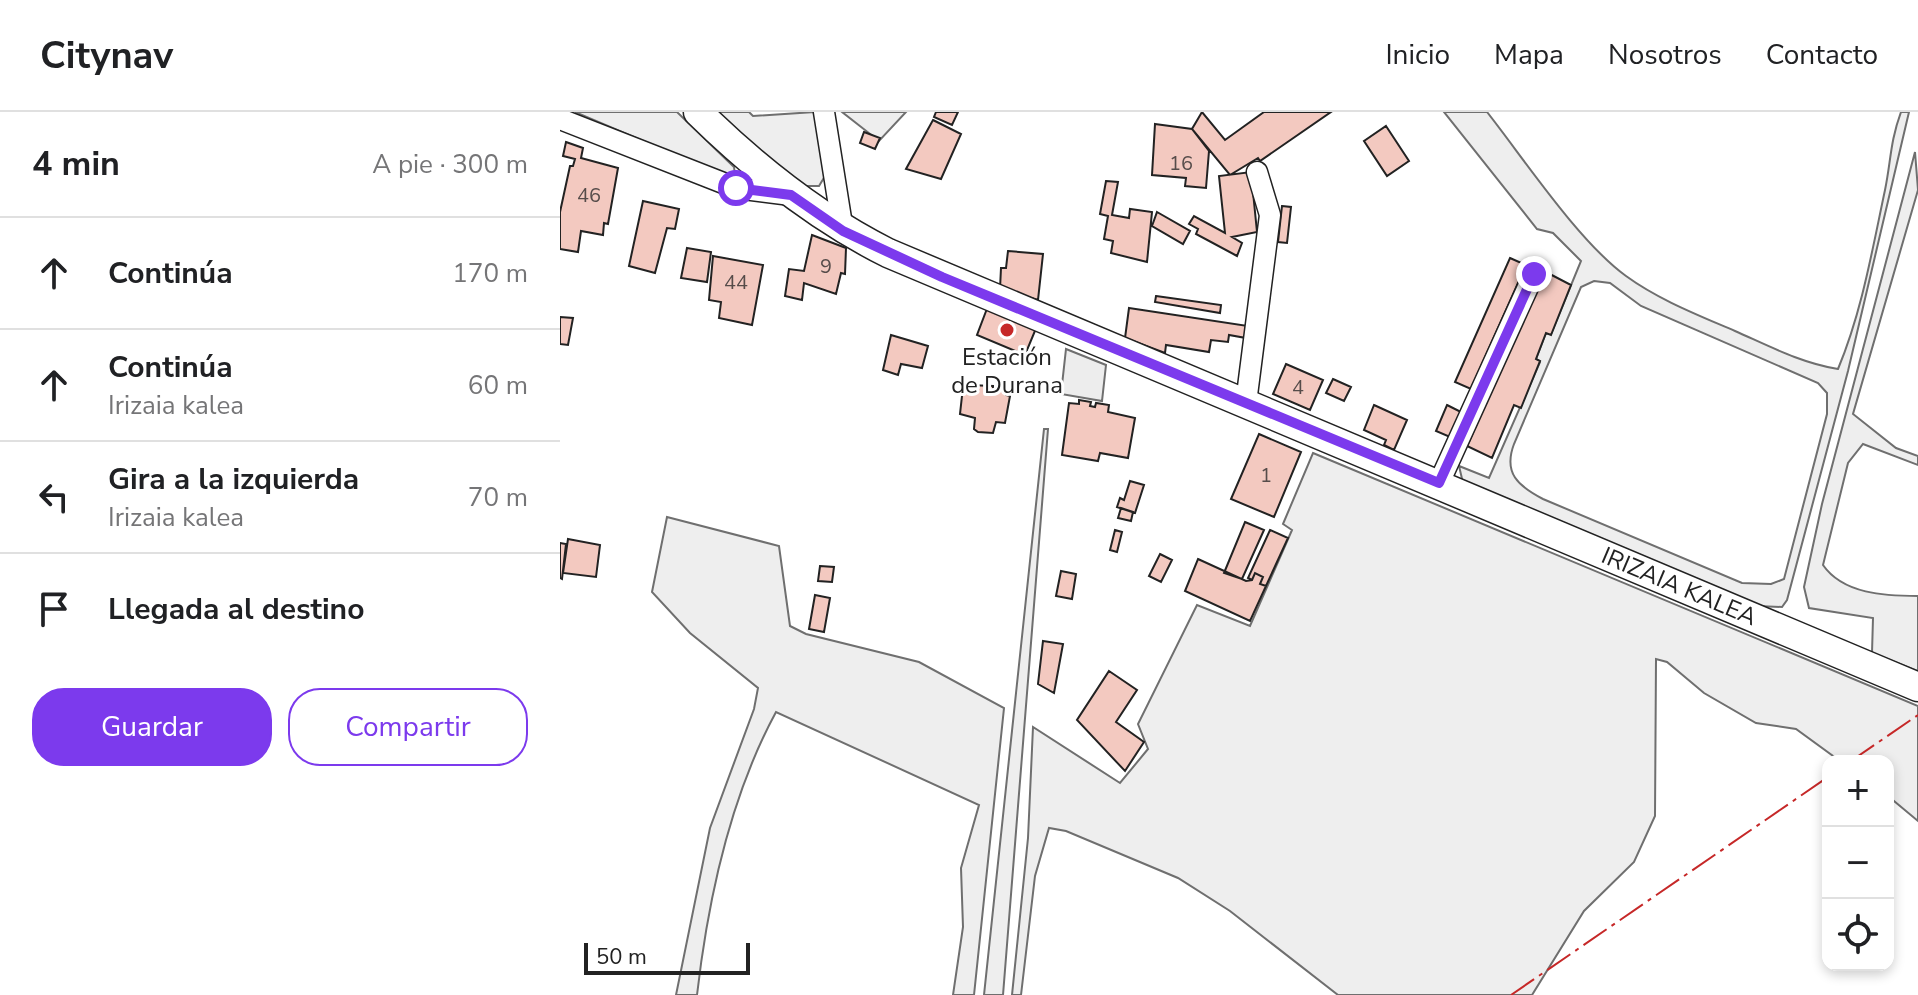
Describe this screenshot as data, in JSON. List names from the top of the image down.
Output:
{
  "streets": {
    "street": ["IRIZAIA KALEA"]
  },
  "places": ["Estación de Durana"],
  "house_numbers": [
    "16",
    "46",
    "9",
    "44",
    "4",
    "1"
  ],
  "scale_bar": "50 m",
  "page": {
    "header": "Citynav",
    "nav": [
      "Inicio",
      "Mapa",
      "Nosotros",
      "Contacto"
    ],
    "heading": ["4 min", "A pie · 300 m"],
    "list": [
      ["Continúa", "170 m"],
      ["Continúa", "Irizaia kalea", "60 m"],
      ["Gira a la izquierda", "Irizaia kalea", "70 m"],
      "Llegada al destino"
    ],
    "buttons": ["Guardar", "Compartir"],
    "map_buttons": ["+", "−"],
    "scale": "50 m"
  }
}
